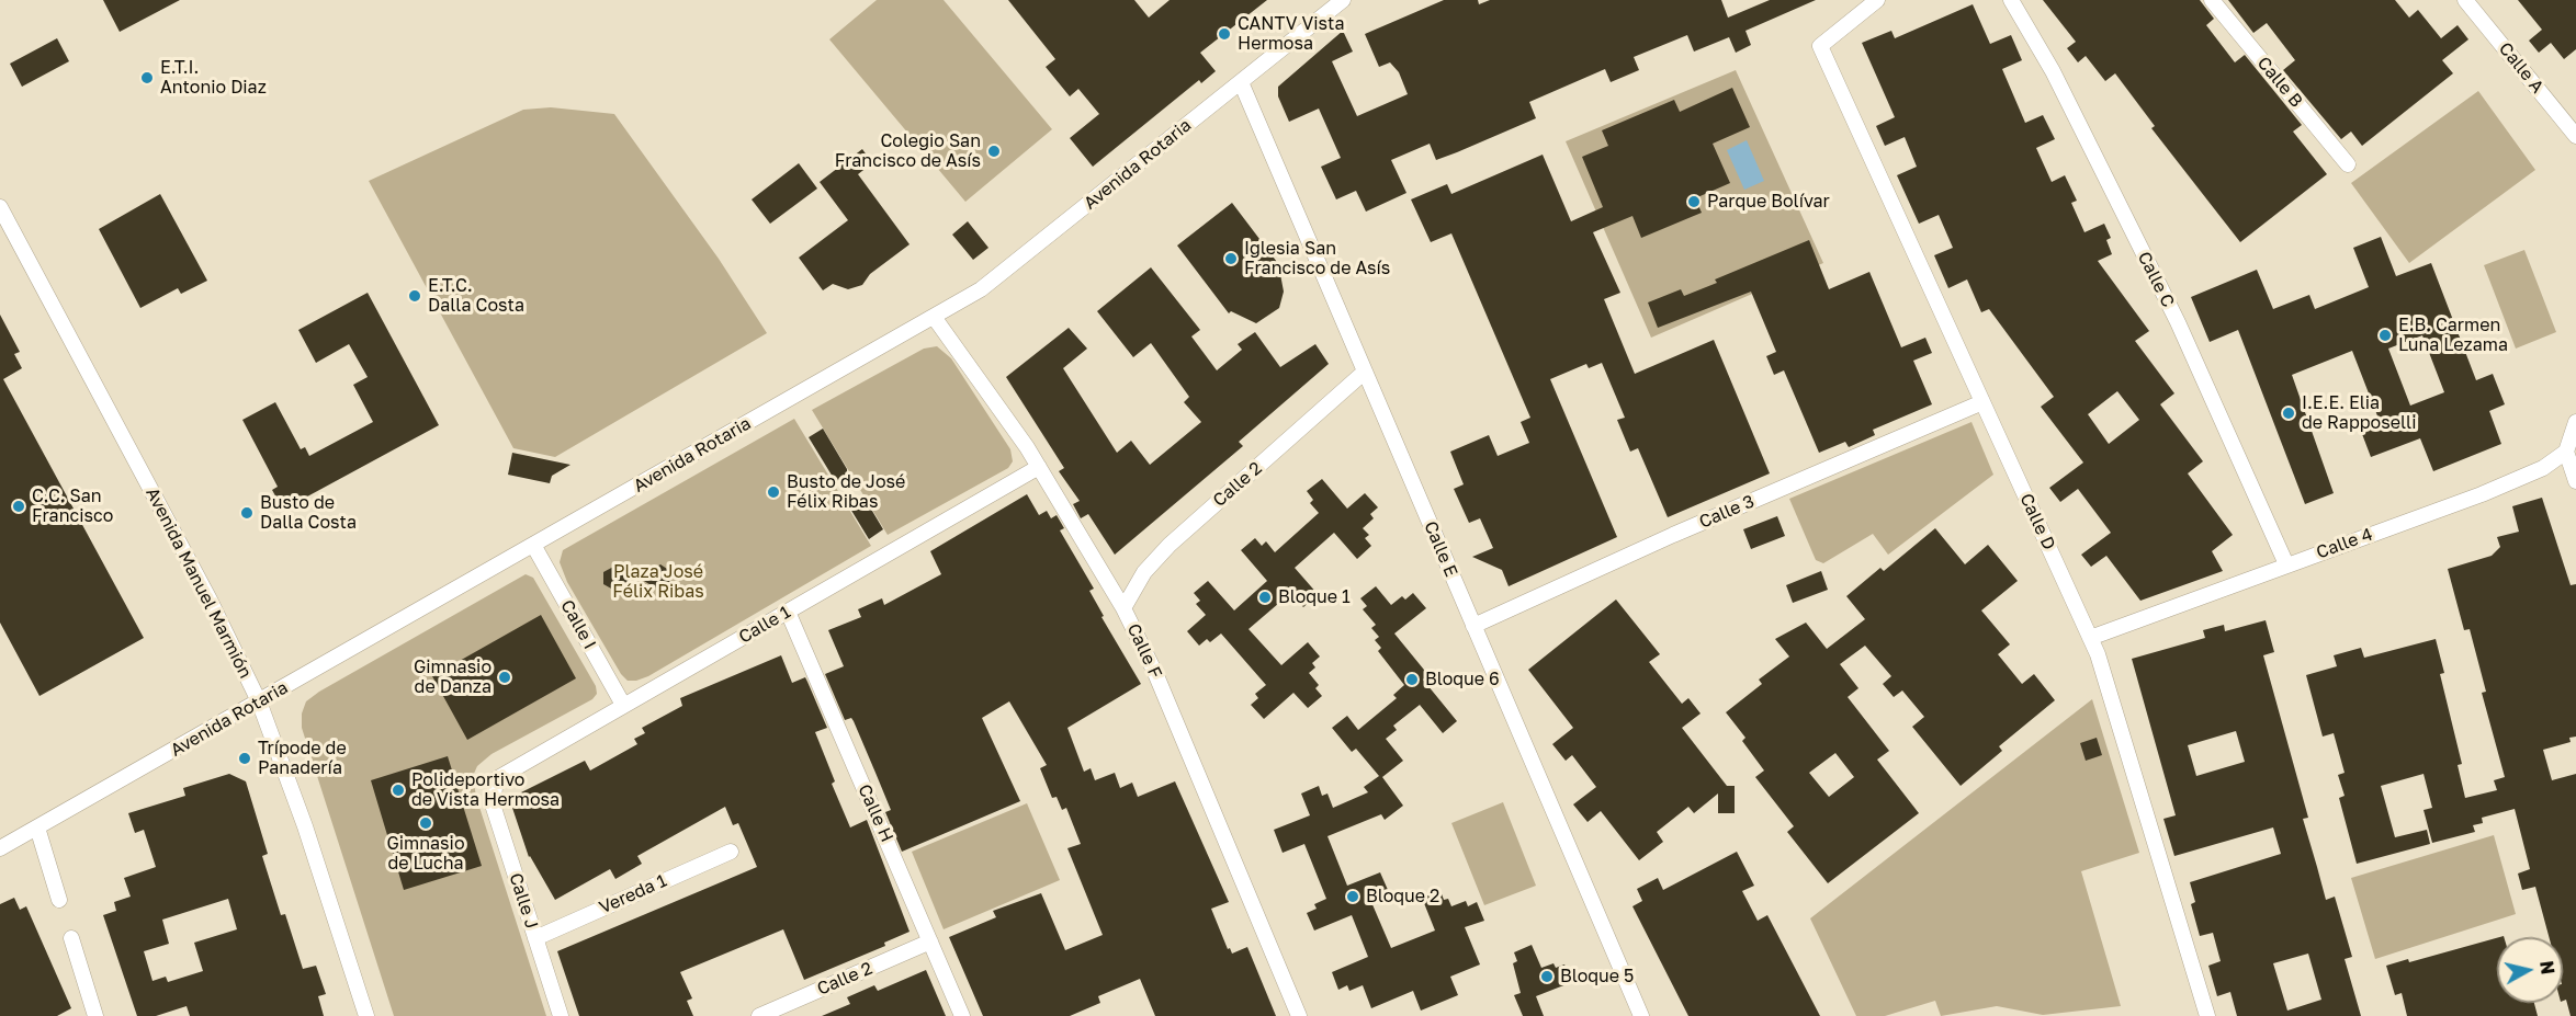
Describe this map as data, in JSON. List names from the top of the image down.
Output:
{
  "streets": {
    "street": [
      "Calle A",
      "Calle B",
      "Avenida Rotaria",
      "Calle C",
      "Calle 2",
      "Calle 3",
      "Calle D",
      "Calle 4",
      "Calle E",
      "Avenida Manuel Marmión",
      "Calle I",
      "Calle 1",
      "Calle F",
      "Calle H",
      "Vereda 1",
      "Calle J"
    ]
  },
  "crossings": [
    ["Avenida Rotaria", "Calle E"],
    ["Avenida Rotaria", "Avenida Manuel Marmión"],
    ["Avenida Rotaria", "Calle I"],
    ["Avenida Rotaria", "Calle F"],
    ["Calle C", "Calle 4"],
    ["Calle 2", "Calle E"],
    ["Calle 2", "Calle F"],
    ["Calle 2", "Calle H"],
    ["Calle 3", "Calle D"],
    ["Calle 3", "Calle E"],
    ["Calle D", "Calle 4"],
    ["Calle I", "Calle 1"],
    ["Calle 1", "Calle F"],
    ["Calle 1", "Calle H"],
    ["Calle 1", "Calle J"],
    ["Vereda 1", "Calle J"]
  ],
  "parks": ["Plaza José Félix Ribas"],
  "places": [
    "CANTV Vista Hermosa",
    "E.T.I. Antonio Diaz",
    "Colegio San Francisco de Asís",
    "Parque Bolívar",
    "Iglesia San Francisco de Asís",
    "E.T.C. Dalla Costa",
    "E.B. Carmen Luna Lezama",
    "I.E.E. Elia de Rapposelli",
    "Busto de José Félix Ribas",
    "C.C. San Francisco",
    "Busto de Dalla Costa",
    "Bloque 1",
    "Gimnasio de Danza",
    "Bloque 6",
    "Trípode de Panadería",
    "Polideportivo de Vista Hermosa",
    "Gimnasio de Lucha",
    "Bloque 2",
    "Bloque 5"
  ],
  "north": "right"
}
